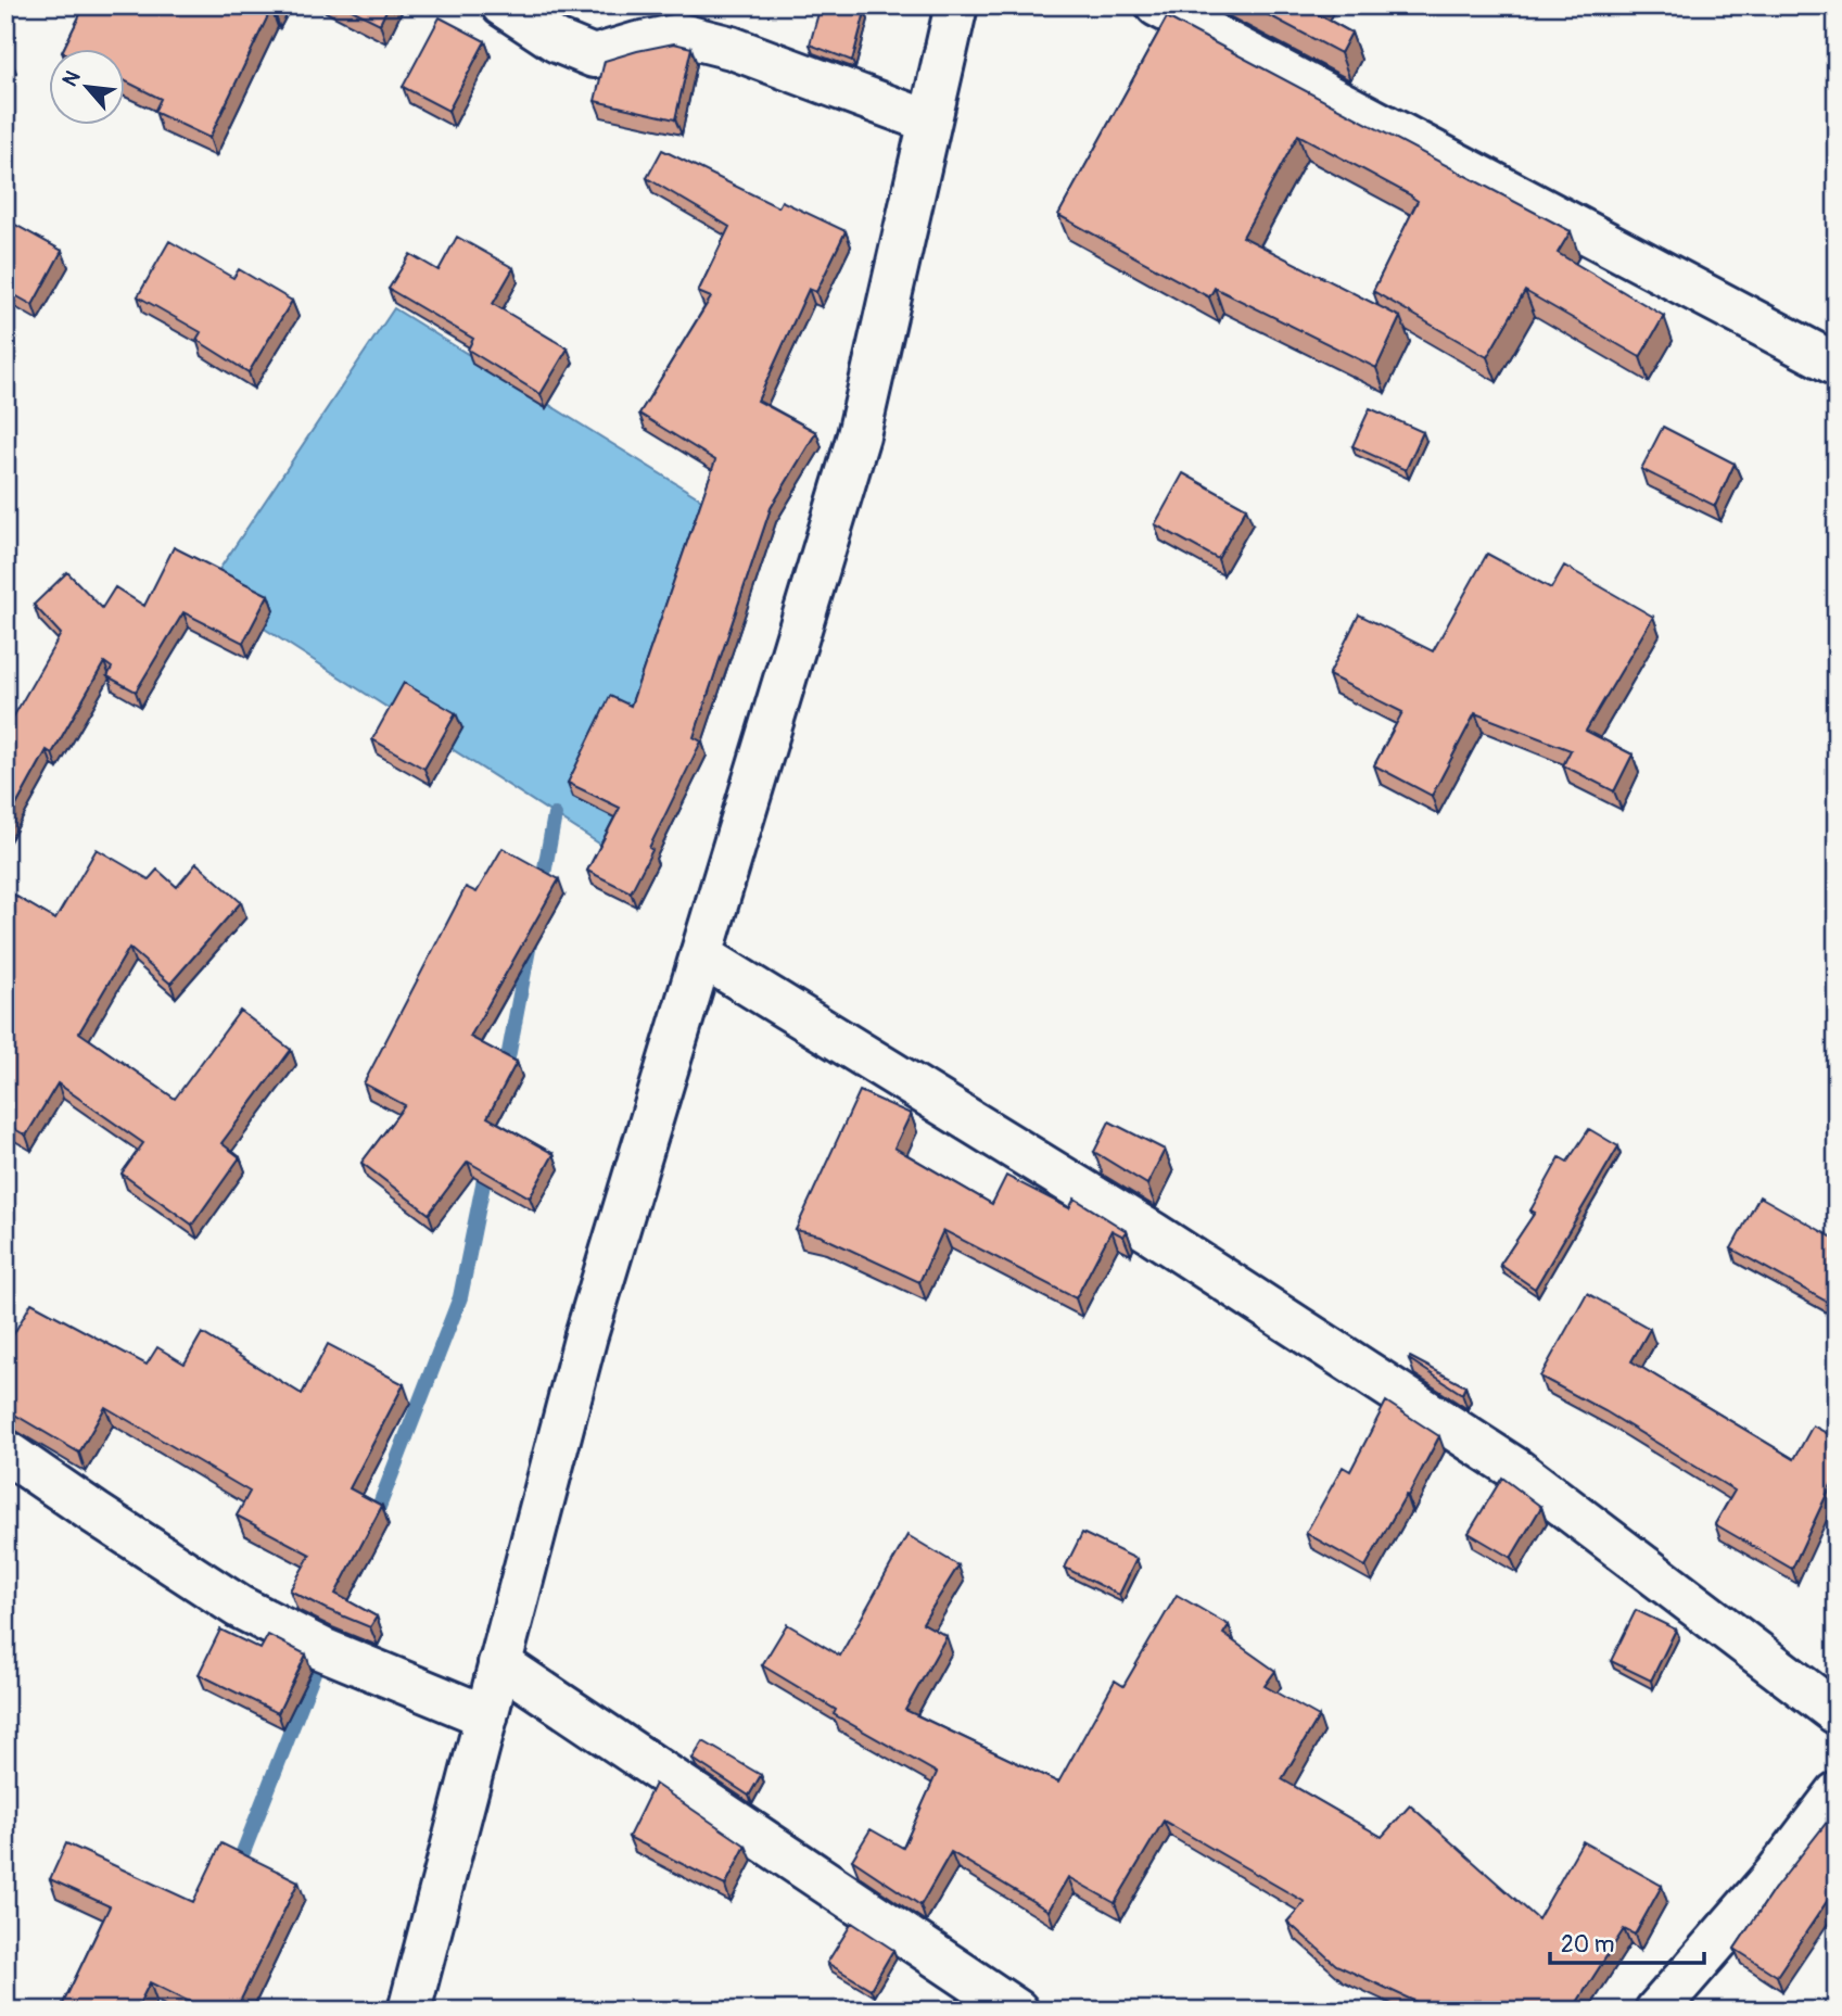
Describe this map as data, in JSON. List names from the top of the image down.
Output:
{
  "scale_bar": "20 m",
  "north": "top left"
}
